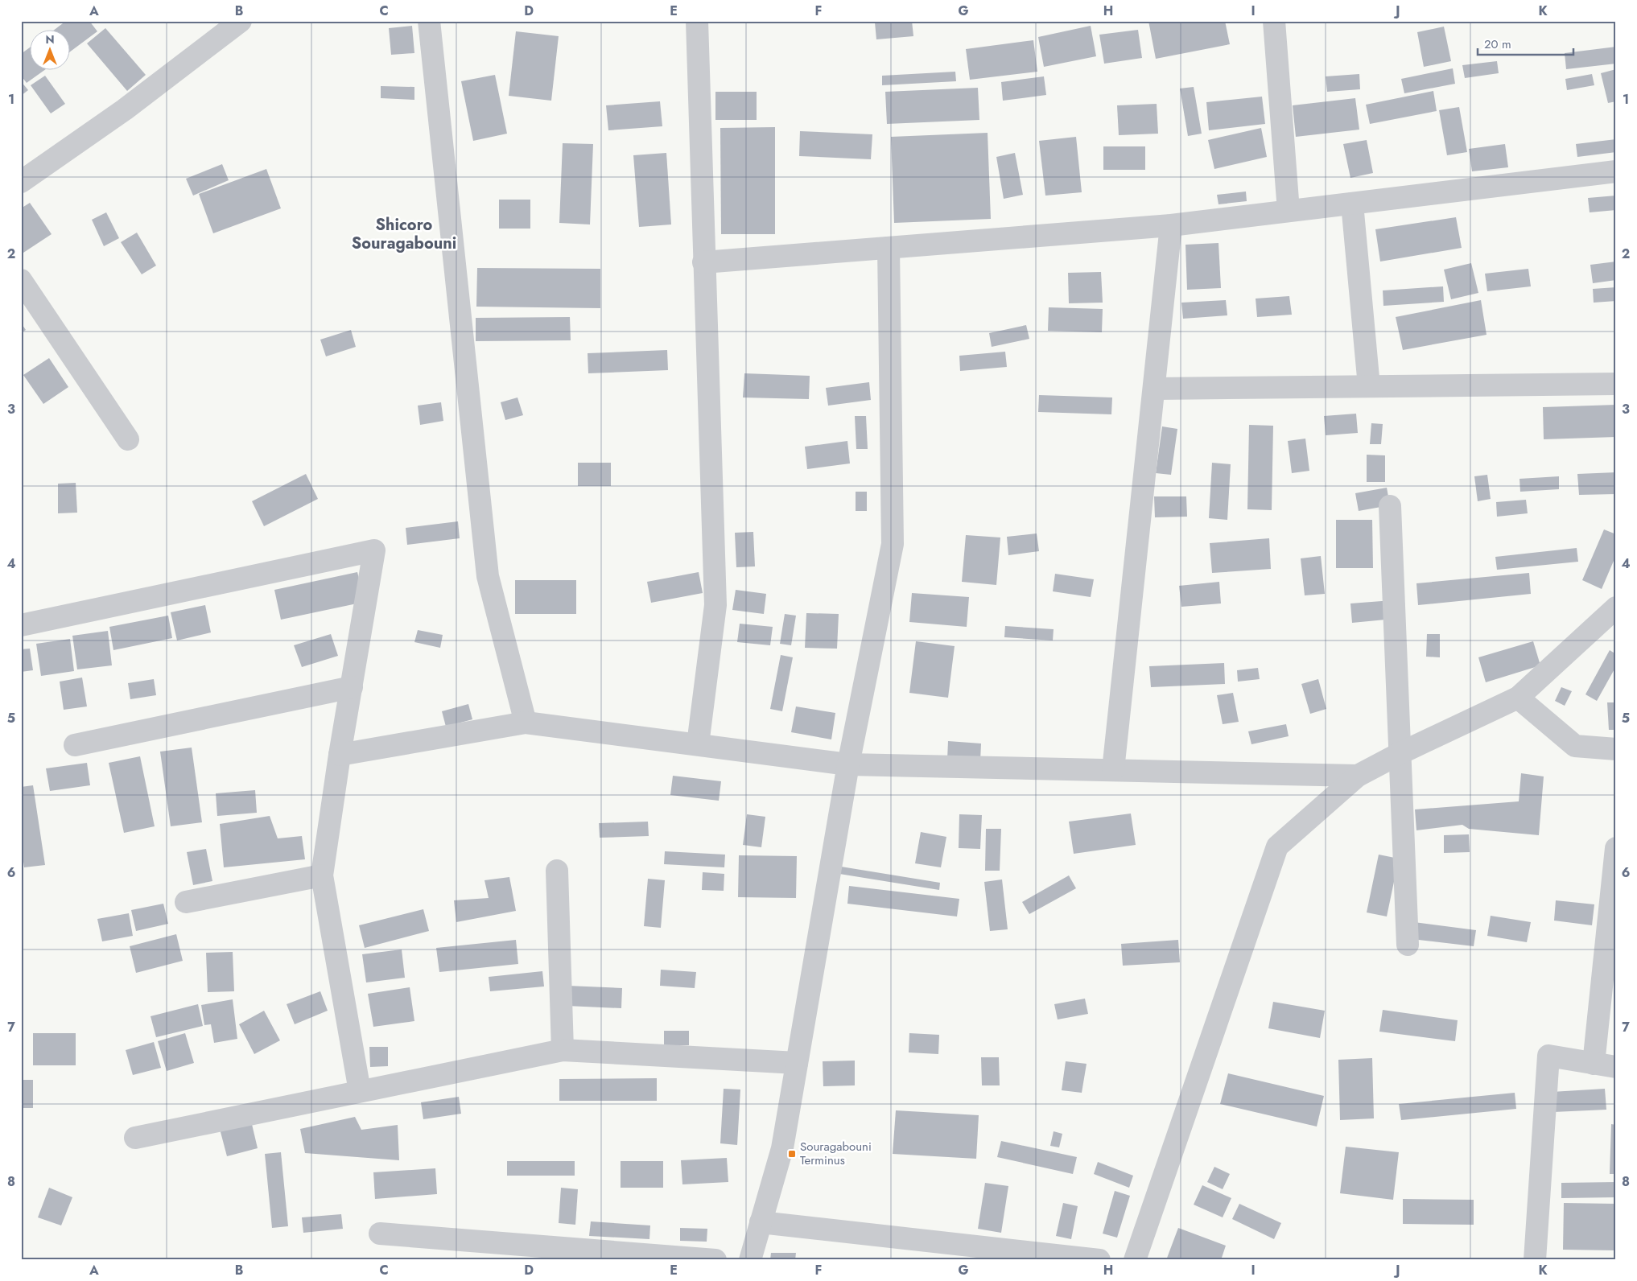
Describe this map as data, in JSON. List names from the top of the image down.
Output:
{
  "districts": ["Shicoro Souragabouni"],
  "places": {
    "transit": ["Souragabouni Terminus"]
  },
  "scale_bar": "20 m",
  "north": "top",
  "grid": {
    "columns": [
      "A",
      "B",
      "C",
      "D",
      "E",
      "F",
      "G",
      "H",
      "I",
      "J",
      "K"
    ],
    "rows": [
      "1",
      "2",
      "3",
      "4",
      "5",
      "6",
      "7",
      "8"
    ]
  }
}
